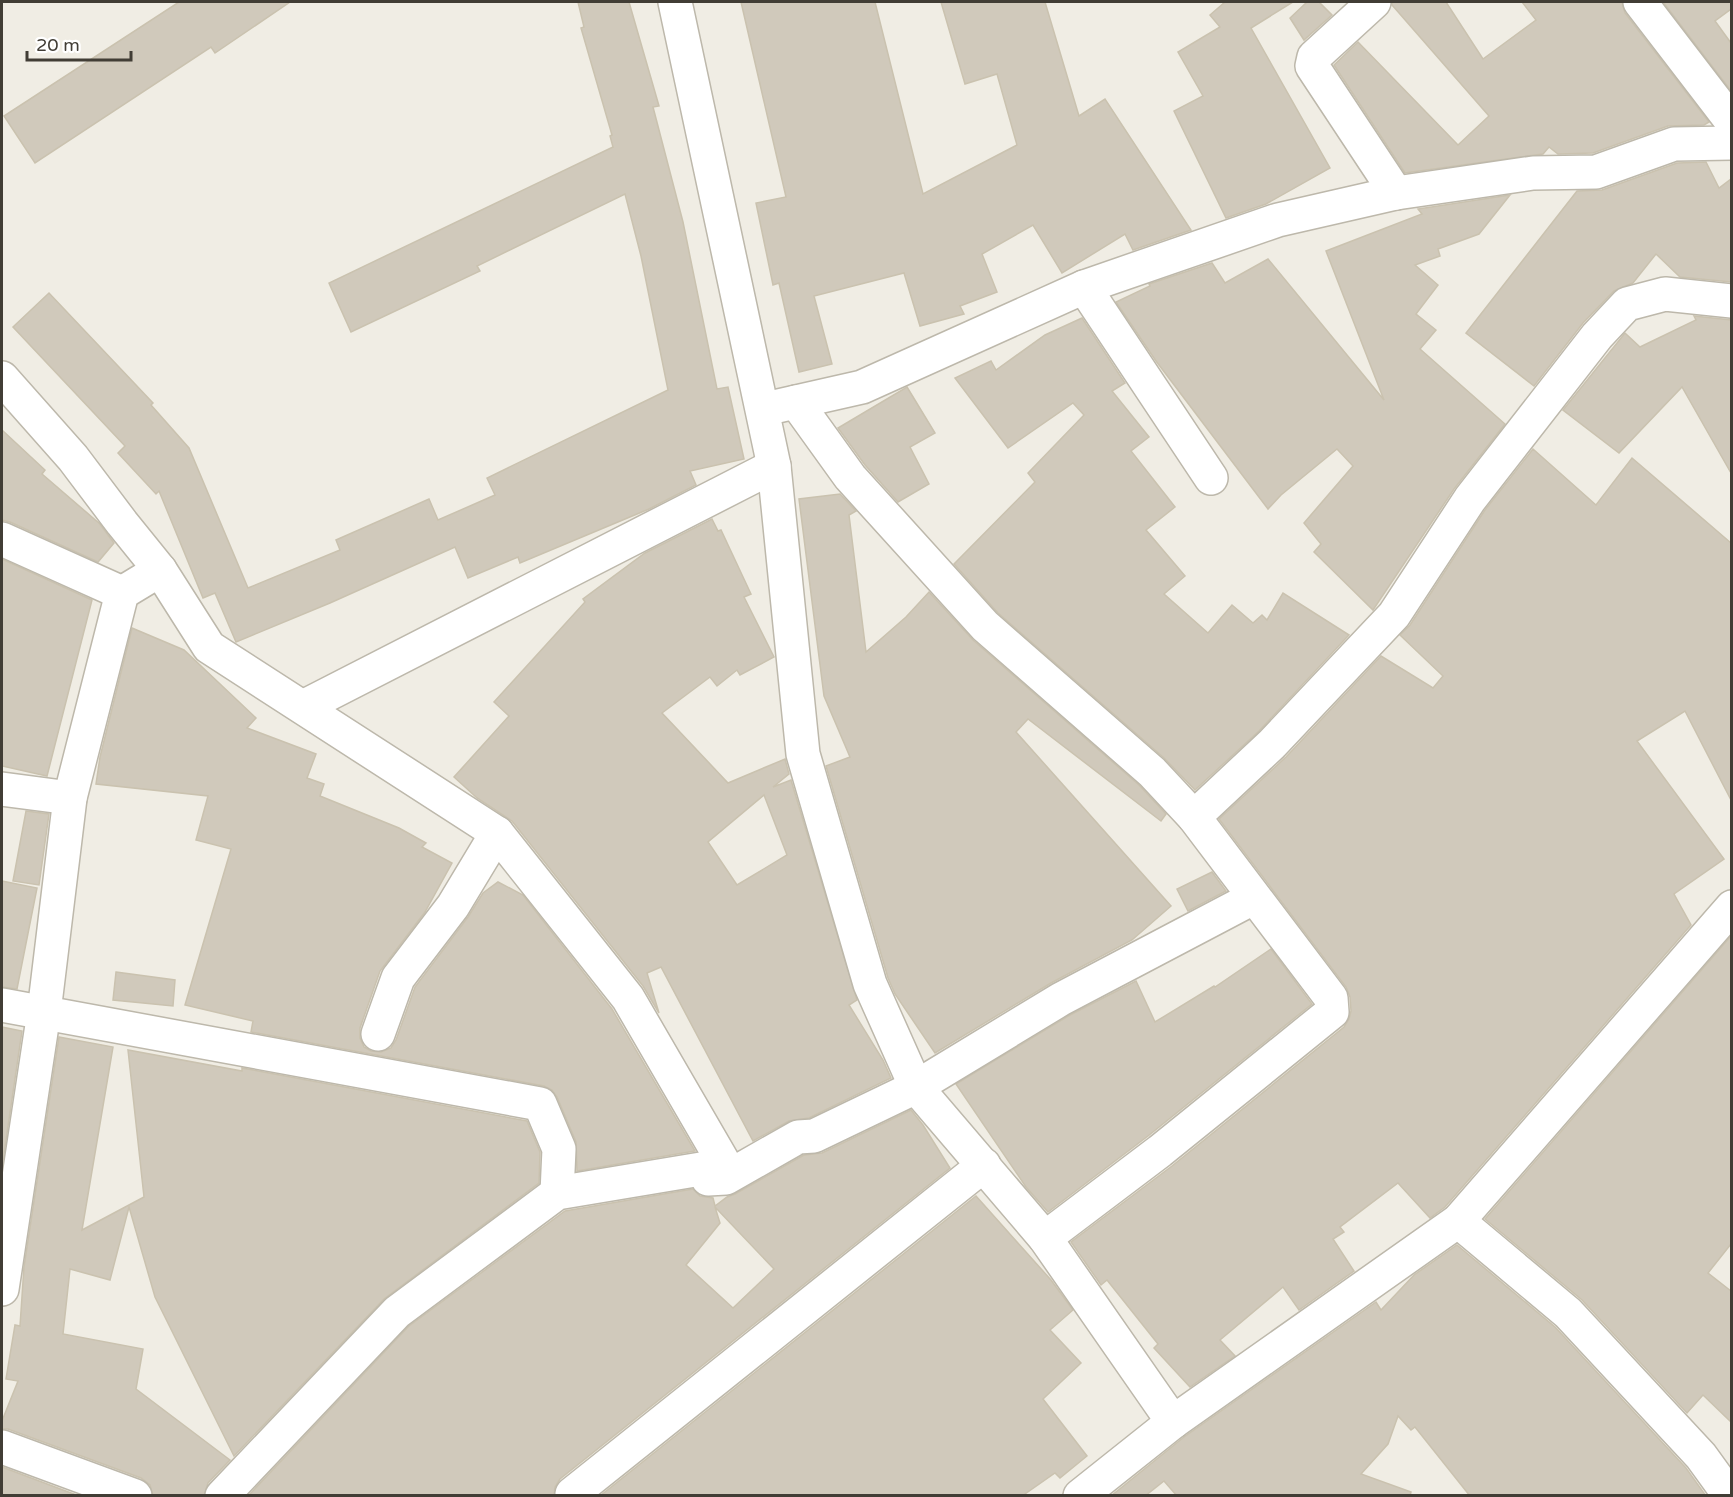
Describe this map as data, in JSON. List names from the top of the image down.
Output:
{
  "scale_bar": "20 m"
}
